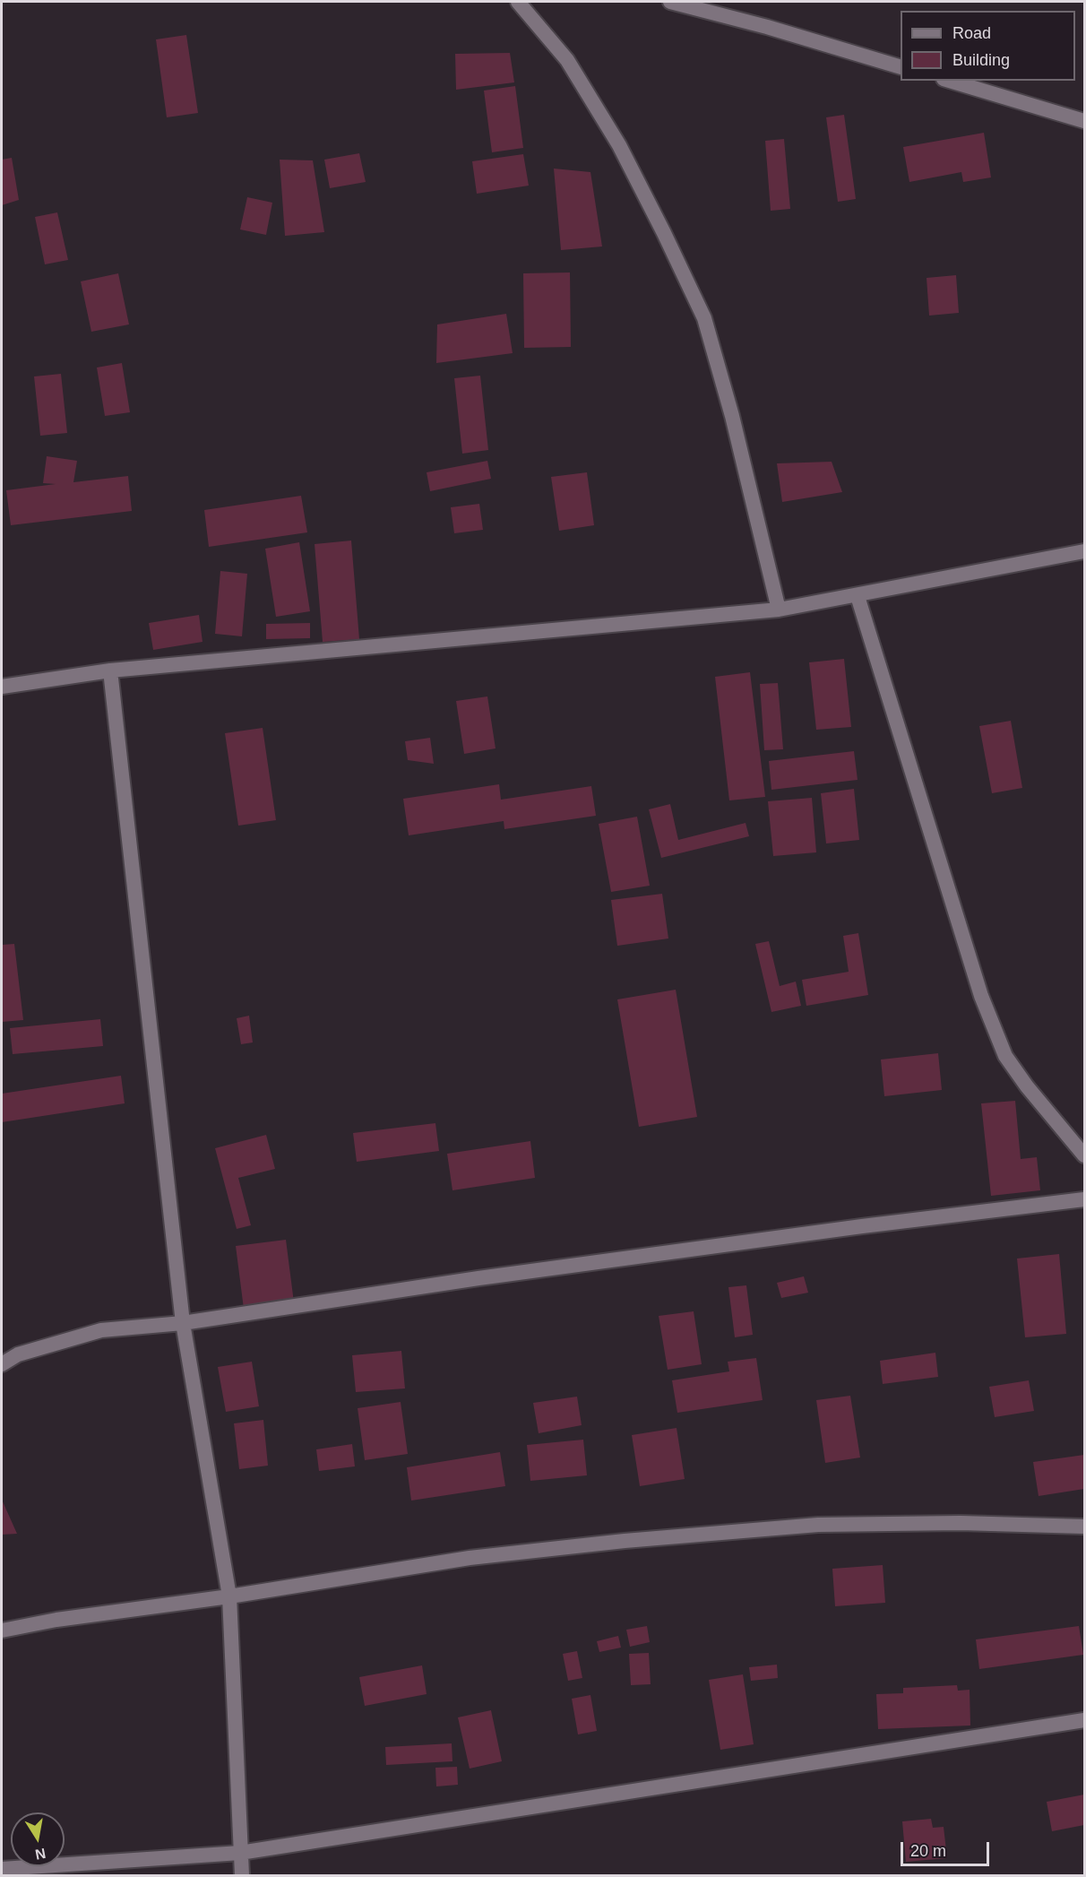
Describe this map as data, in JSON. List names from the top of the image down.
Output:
{
  "legend": ["Road", "Building"],
  "scale_bar": "20 m",
  "north": "bottom"
}
